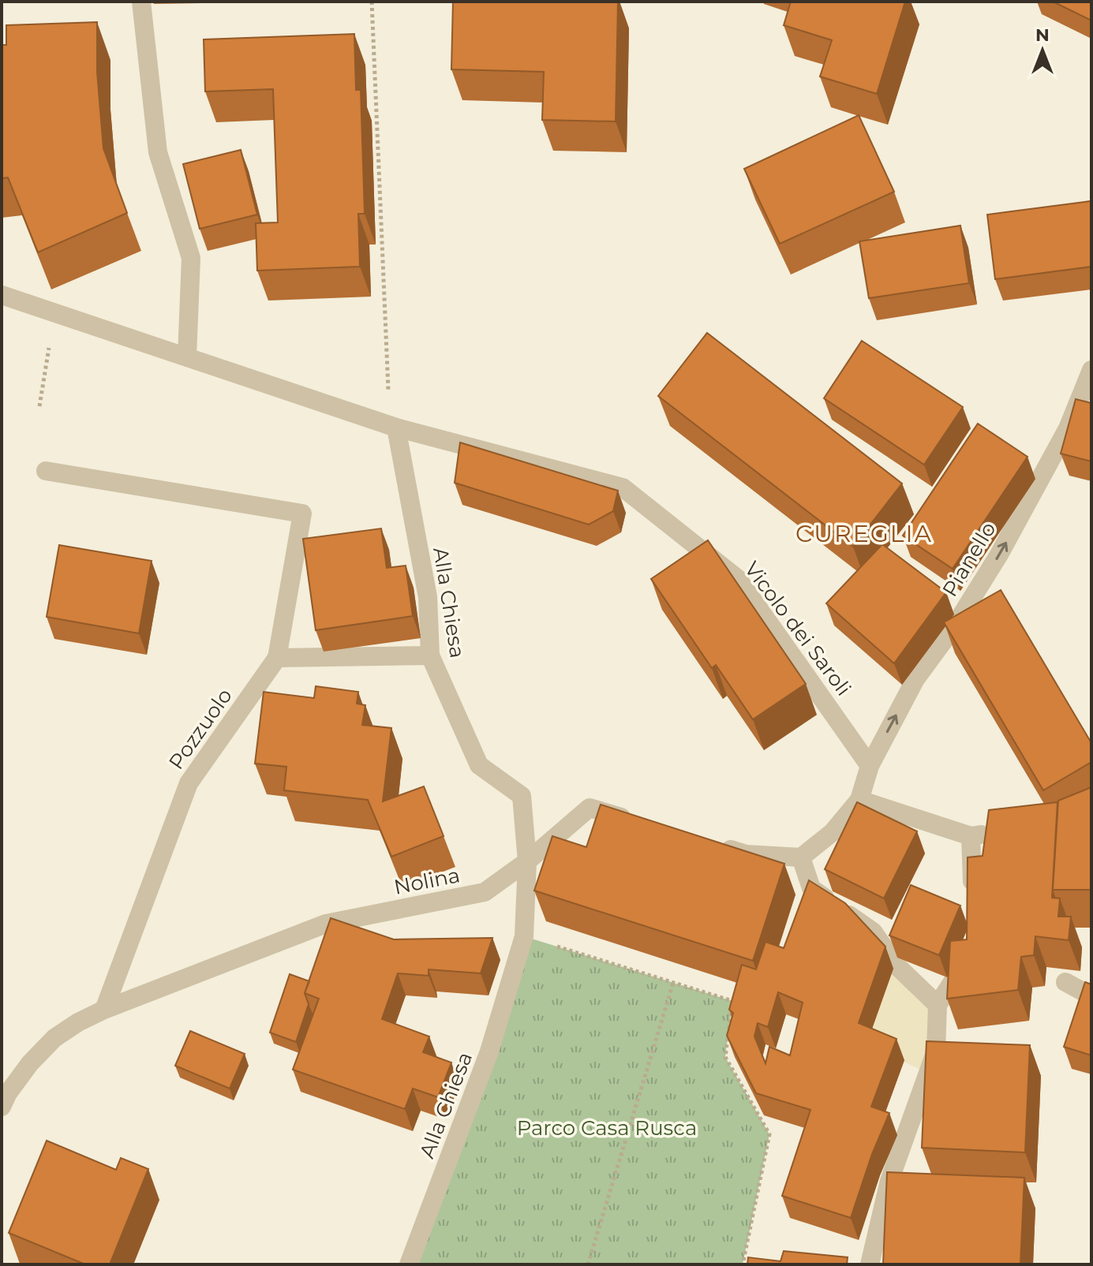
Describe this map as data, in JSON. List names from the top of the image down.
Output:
{
  "streets": {
    "street": [
      "Pianello",
      "Alla Chiesa",
      "Vicolo dei Saroli",
      "Pozzuolo",
      "Nolina"
    ]
  },
  "crossings": [
    ["Pianello", "Vicolo dei Saroli"],
    ["Alla Chiesa", "Vicolo dei Saroli"],
    ["Alla Chiesa", "Nolina"],
    ["Pozzuolo", "Nolina"]
  ],
  "one_way": ["Pianello"],
  "districts": ["CUREGLIA"],
  "parks": ["Parco Casa Rusca"],
  "north": "top"
}
